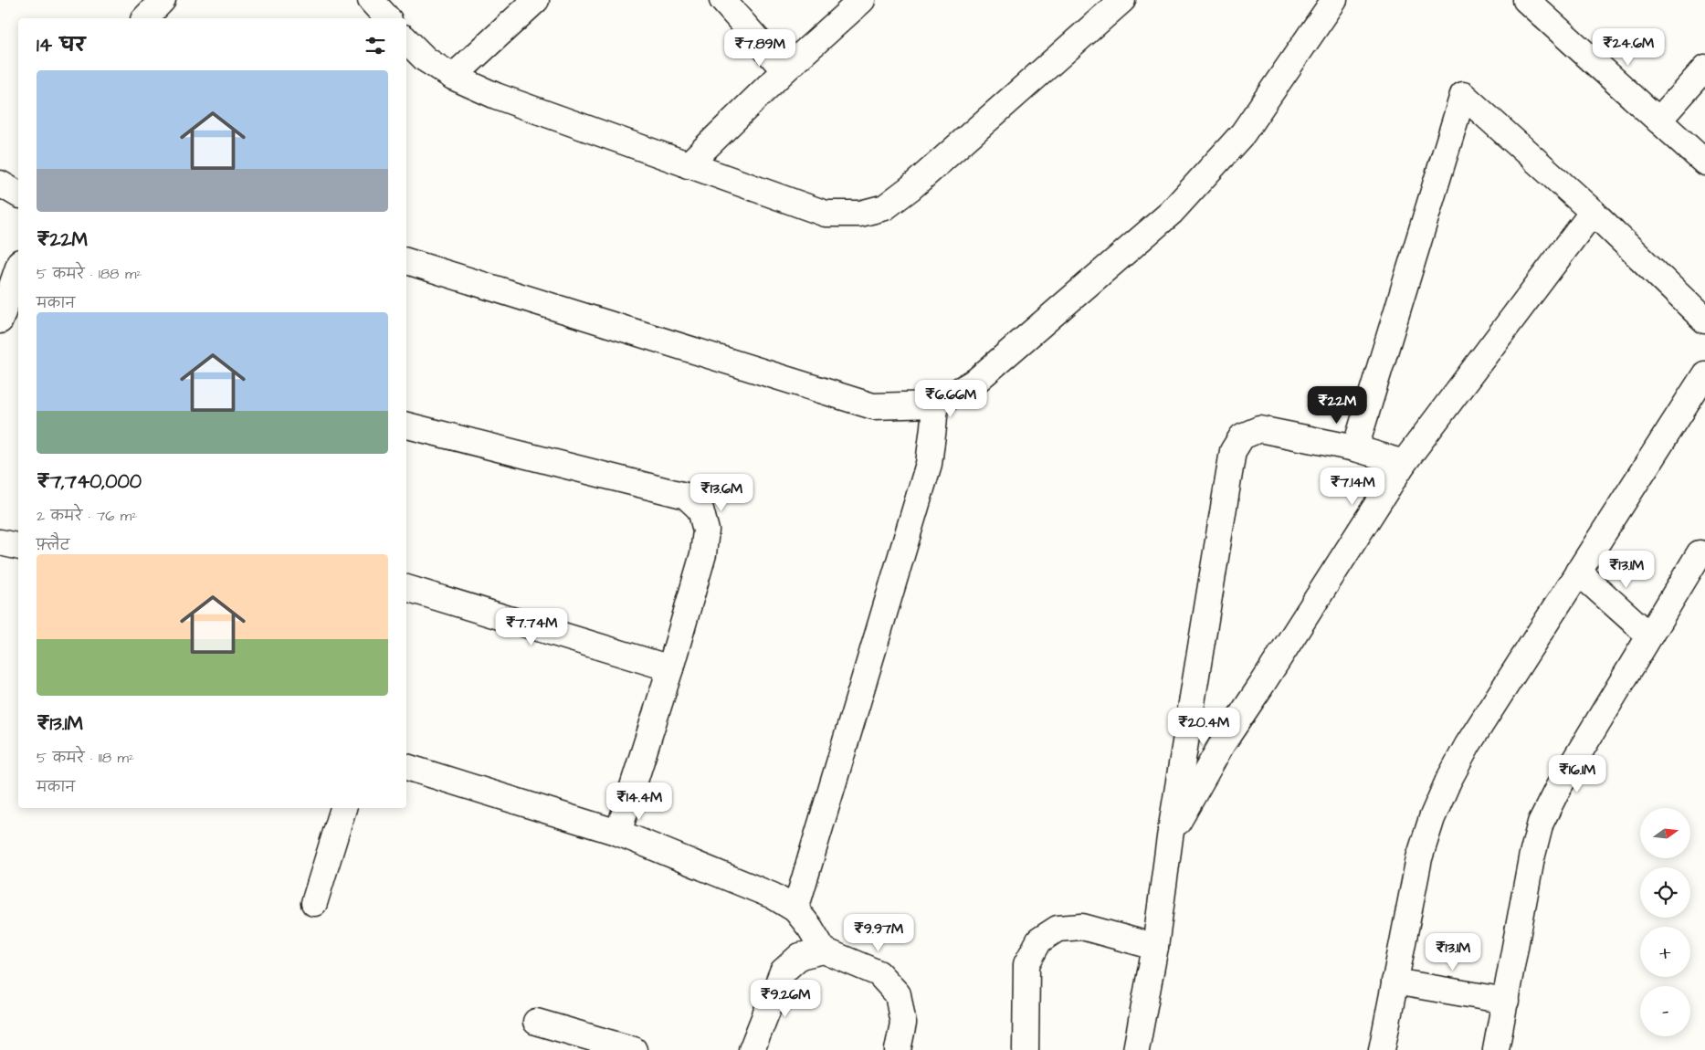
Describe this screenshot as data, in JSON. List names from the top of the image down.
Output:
{
  "north": "right",
  "page": {
    "heading": "14 घर",
    "price": [
      "₹24.6M",
      "₹7.89M",
      "₹6.66M",
      "₹22M",
      "₹7.14M",
      "₹13.6M",
      "₹13.1M",
      "₹7.74M",
      "₹20.4M",
      "₹16.1M",
      "₹14.4M",
      "₹9.97M",
      "₹13.1M",
      "₹9.26M"
    ],
    "list": [
      {
        "name": "₹22M",
        "note": "5 कमरे · 188 m² · मकान"
      },
      {
        "name": "₹7,740,000",
        "note": "2 कमरे · 76 m² · फ़्लैट"
      },
      {
        "name": "₹13.1M",
        "note": "5 कमरे · 118 m² · मकान"
      }
    ],
    "map_buttons": ["+", "−"]
  }
}
